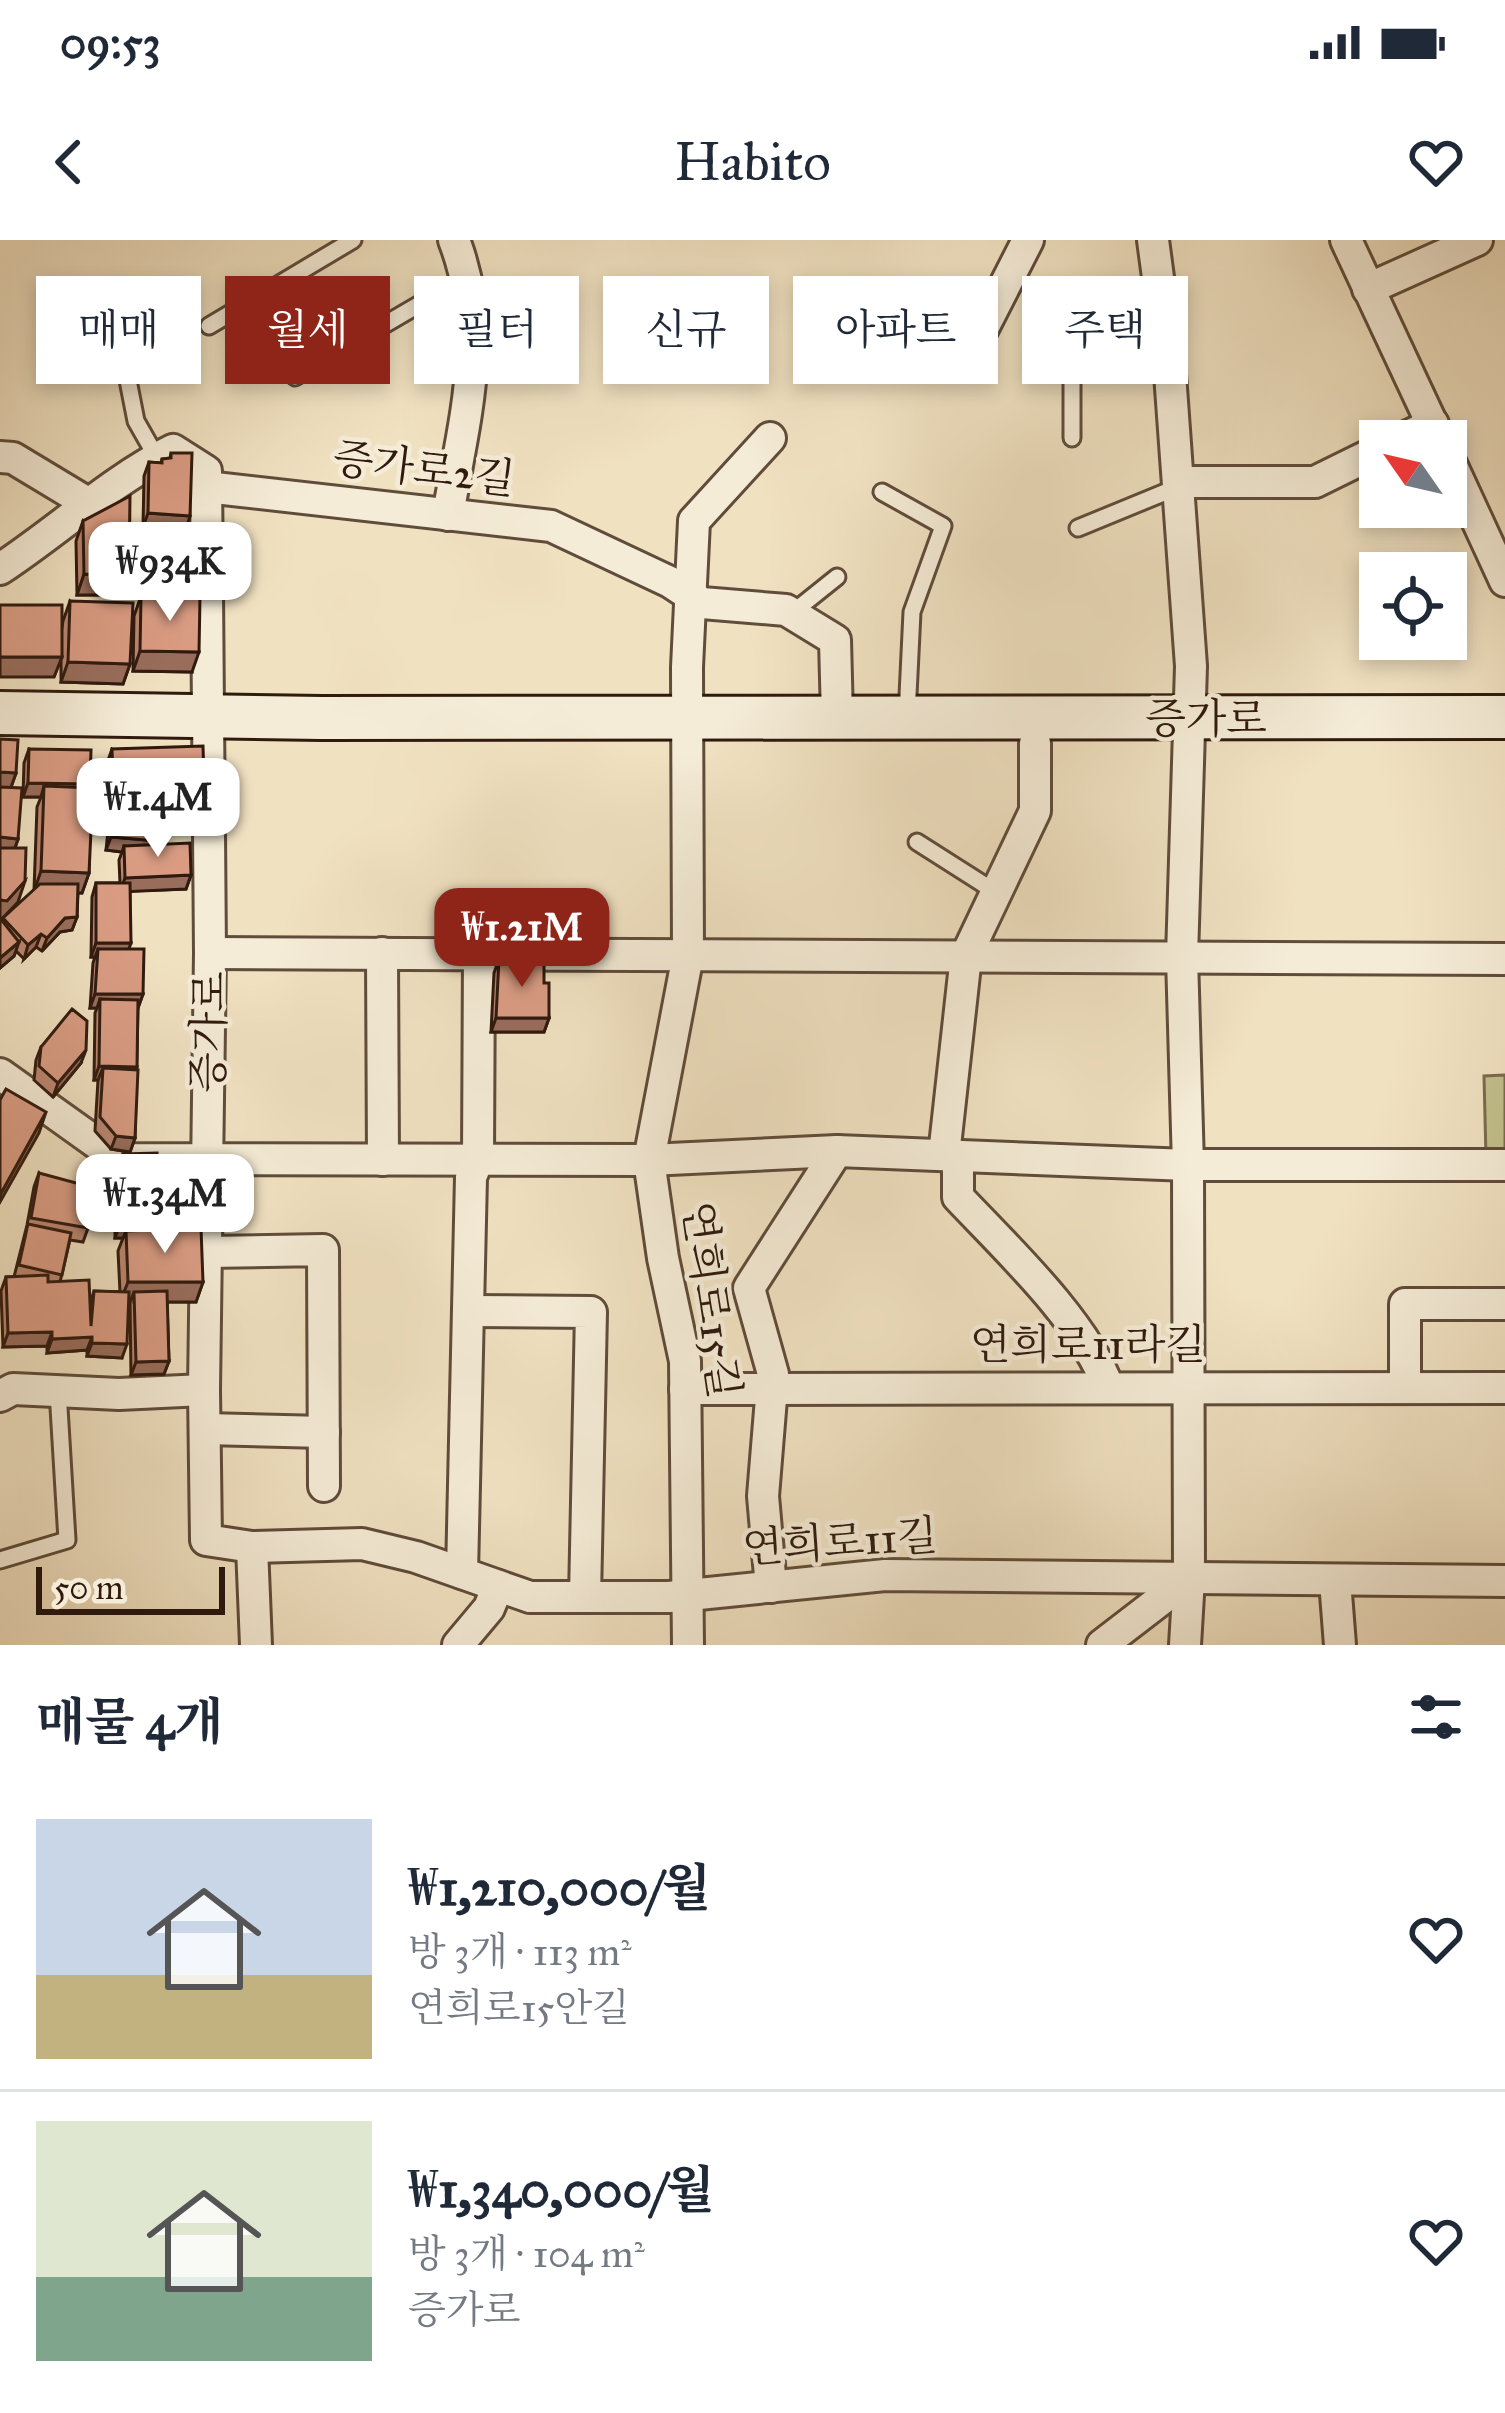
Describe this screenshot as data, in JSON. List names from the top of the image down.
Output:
{
  "streets": {
    "main road": ["증가로"],
    "street": [
      "증가로2길",
      "연희로15길",
      "연희로11라길",
      "연희로11길"
    ]
  },
  "crossings": [
    ["증가로2길", "증가로"],
    ["증가로", "연희로15길"],
    ["증가로", "연희로11길"],
    ["연희로15길", "연희로11라길"],
    ["연희로15길", "연희로11길"]
  ],
  "scale_bar": "50 m",
  "north": "top left",
  "page": {
    "status": "09:53",
    "header": "Habito",
    "chip": [
      "매매",
      "월세",
      "필터",
      "신규",
      "아파트",
      "주택"
    ],
    "price": [
      "₩934K",
      "₩1.4M",
      "₩1.21M",
      "₩1.34M"
    ],
    "scale": "50 m",
    "heading": "매물 4개",
    "list": [
      {
        "name": "₩1,210,000/월",
        "note": "방 3개 · 113 m² · 연희로15안길"
      },
      {
        "name": "₩1,340,000/월",
        "note": "방 3개 · 104 m² · 증가로"
      }
    ]
  }
}
